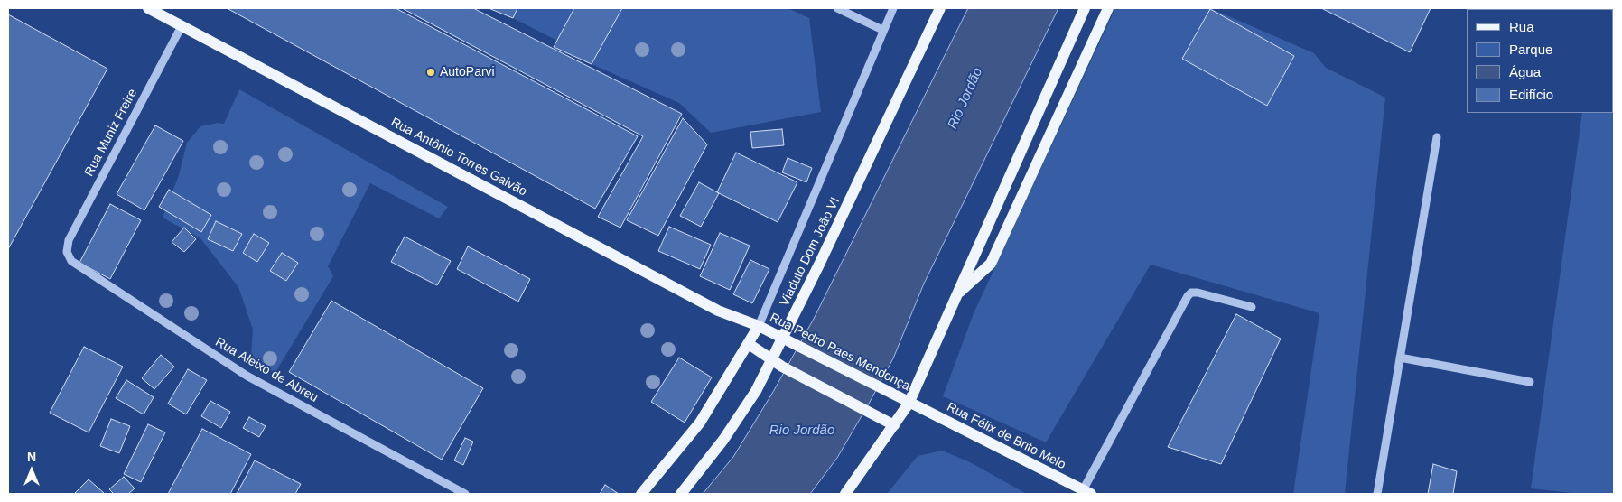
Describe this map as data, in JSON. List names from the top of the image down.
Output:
{
  "streets": {
    "main road": [
      "Rua Antônio Torres Galvão",
      "Viaduto Dom João VI",
      "Rua Pedro Paes Mendonça",
      "Rua Félix de Brito Melo"
    ],
    "street": ["Rua Muniz Freire", "Rua Aleixo de Abreu"]
  },
  "crossings": [
    ["Rua Muniz Freire", "Rua Antônio Torres Galvão"],
    ["Rua Muniz Freire", "Rua Aleixo de Abreu"],
    ["Rua Antônio Torres Galvão", "Rua Pedro Paes Mendonça"],
    ["Rua Pedro Paes Mendonça", "Rua Félix de Brito Melo"]
  ],
  "water": ["Rio Jordão"],
  "places": ["AutoParvi"],
  "legend": [
    "Rua",
    "Parque",
    "Água",
    "Edifício"
  ],
  "north": "top"
}
